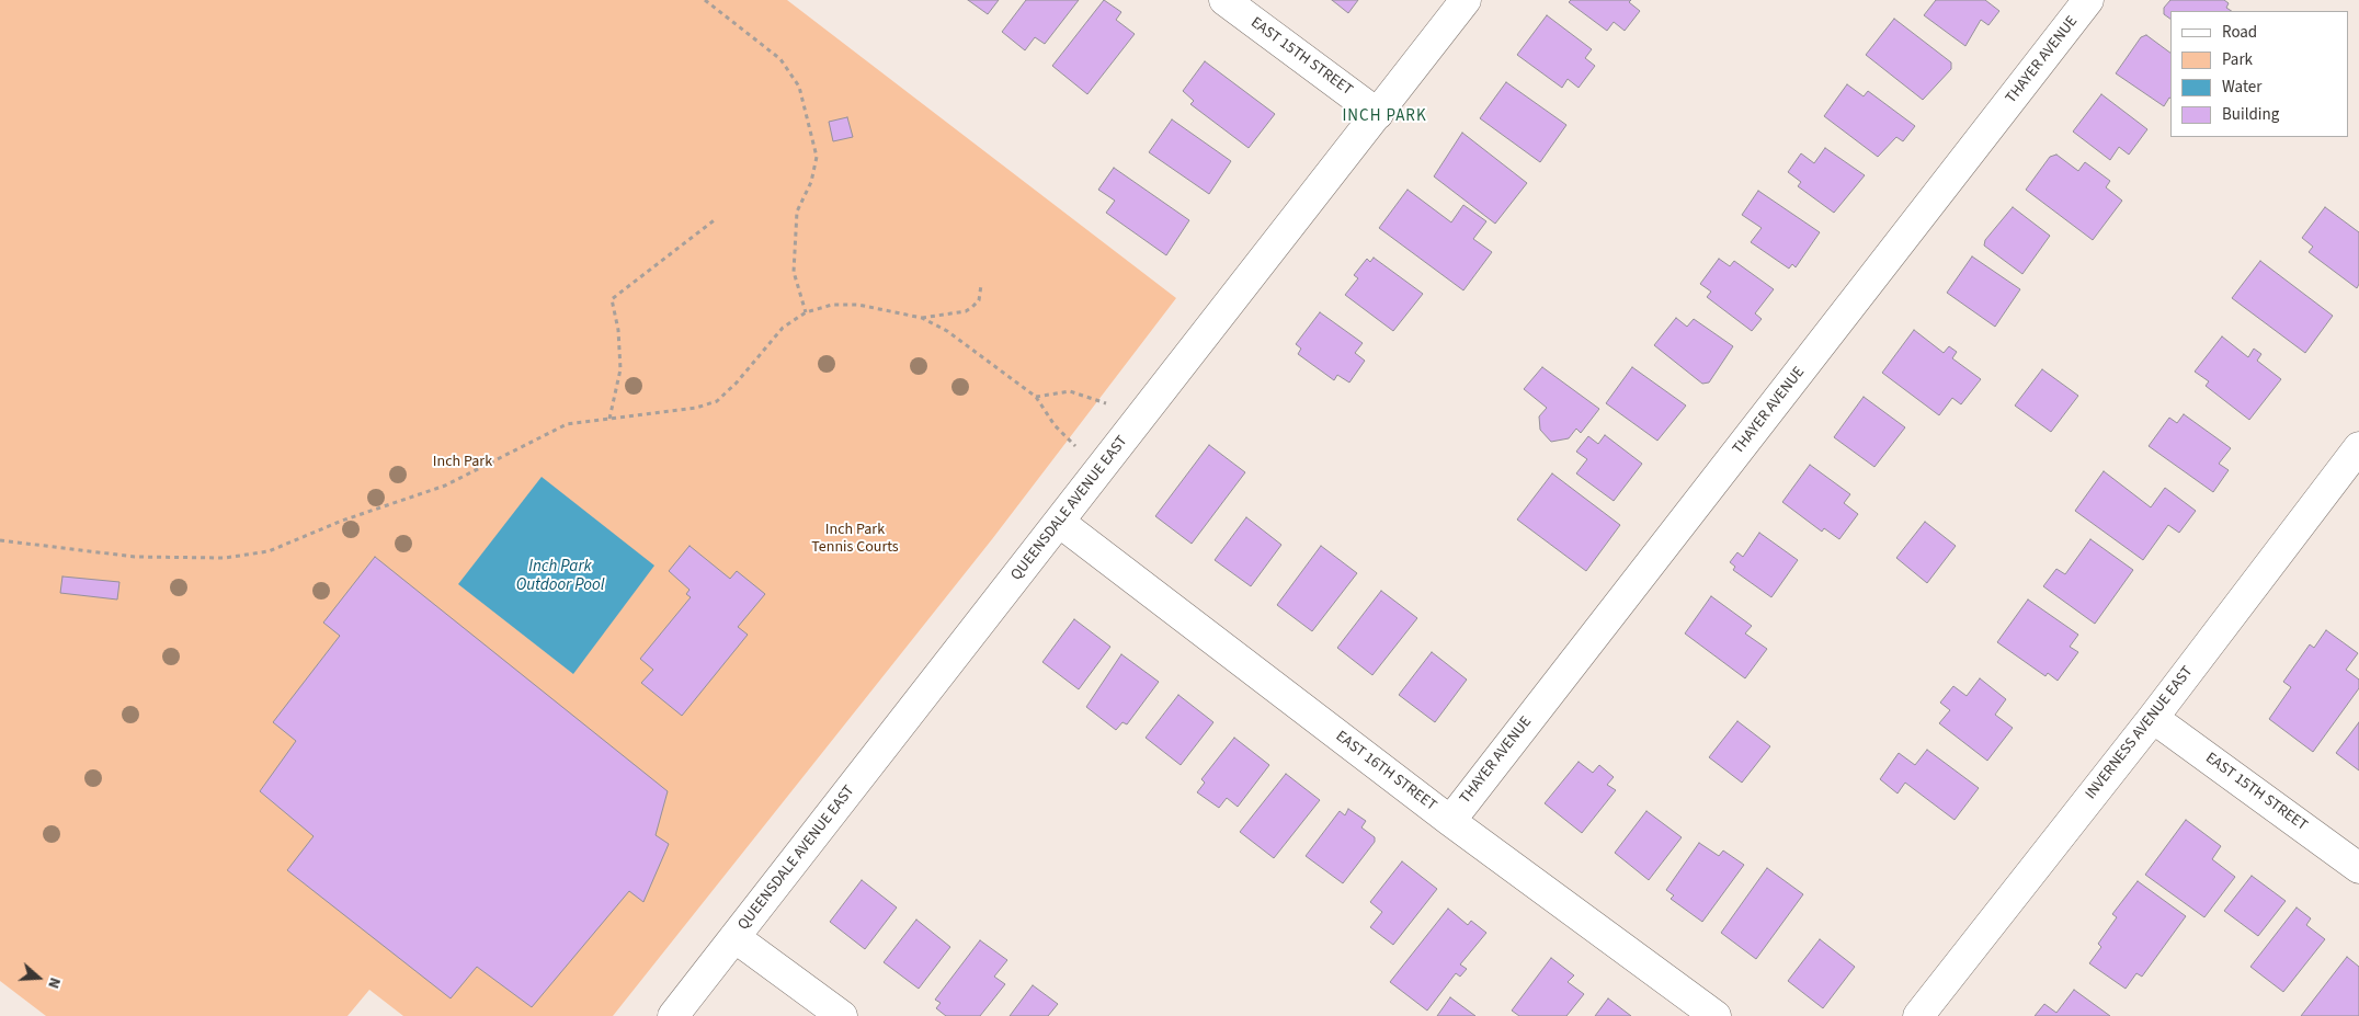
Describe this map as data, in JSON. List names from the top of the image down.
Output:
{
  "streets": {
    "street": [
      "EAST 15TH STREET",
      "THAYER AVENUE",
      "QUEENSDALE AVENUE EAST",
      "INVERNESS AVENUE EAST",
      "EAST 16TH STREET"
    ]
  },
  "crossings": [
    ["EAST 15TH STREET", "QUEENSDALE AVENUE EAST"],
    ["EAST 15TH STREET", "INVERNESS AVENUE EAST"],
    ["THAYER AVENUE", "EAST 16TH STREET"],
    ["QUEENSDALE AVENUE EAST", "EAST 16TH STREET"]
  ],
  "districts": ["INCH PARK"],
  "water": ["Inch Park Outdoor Pool"],
  "parks": ["Inch Park", "Inch Park Tennis Courts"],
  "legend": [
    "Road",
    "Park",
    "Water",
    "Building"
  ],
  "north": "right"
}
